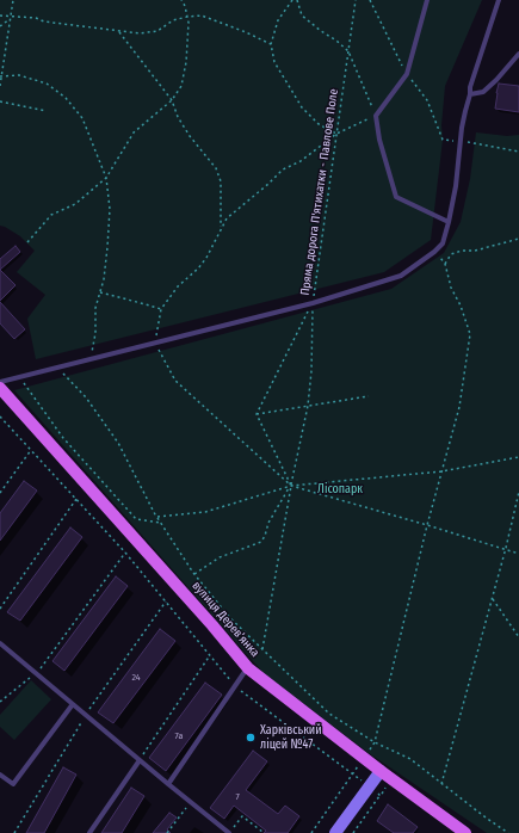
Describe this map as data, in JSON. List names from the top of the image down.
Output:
{
  "streets": {
    "main road": ["вулиця Дерев’янка"],
    "path": ["Пряма дорога П'ятихатки - Павлове Поле"]
  },
  "parks": ["Лісопарк"],
  "places": ["Харківський ліцей №47"],
  "house_numbers": ["24", "7а", "7"]
}
